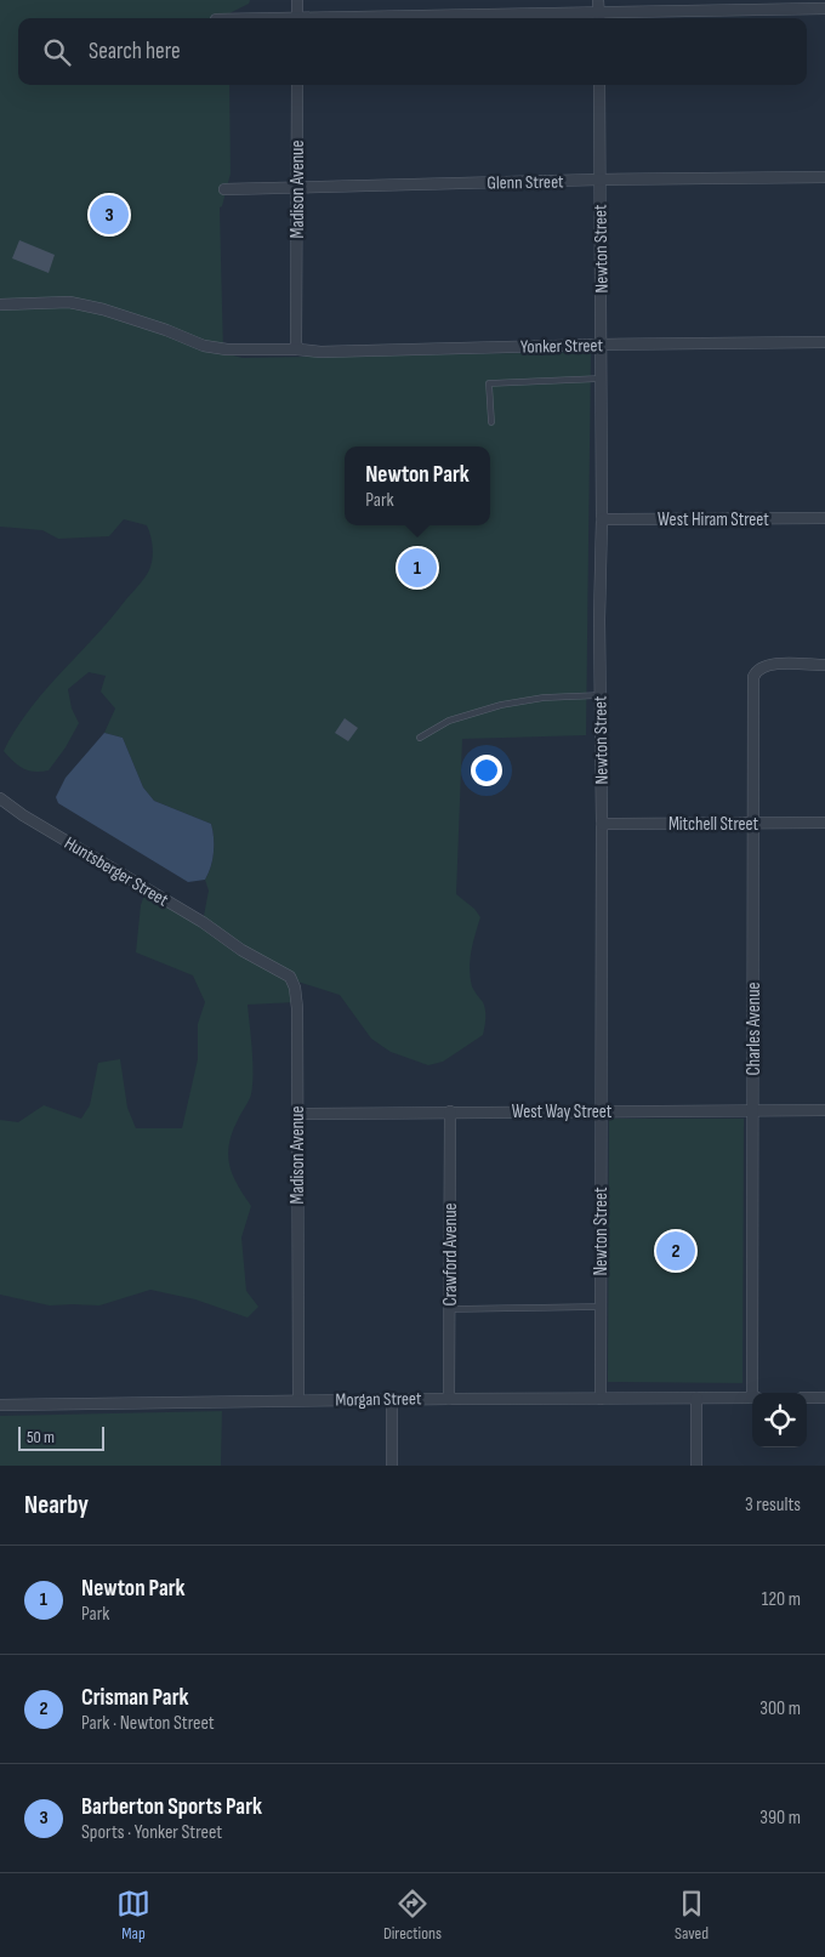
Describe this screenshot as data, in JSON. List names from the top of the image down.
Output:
{
  "streets": {
    "street": [
      "Glenn Street",
      "Madison Avenue",
      "Newton Street",
      "Yonker Street",
      "West Hiram Street",
      "Mitchell Street",
      "Huntsberger Street",
      "Charles Avenue",
      "West Way Street",
      "Crawford Avenue",
      "Morgan Street"
    ]
  },
  "crossings": [
    ["Glenn Street", "Madison Avenue"],
    ["Glenn Street", "Newton Street"],
    ["Madison Avenue", "Yonker Street"],
    ["Madison Avenue", "Huntsberger Street"],
    ["Madison Avenue", "West Way Street"],
    ["Madison Avenue", "Morgan Street"],
    ["Newton Street", "Yonker Street"],
    ["Newton Street", "West Hiram Street"],
    ["Newton Street", "Mitchell Street"],
    ["Newton Street", "West Way Street"],
    ["Newton Street", "Morgan Street"],
    ["Mitchell Street", "Charles Avenue"],
    ["Charles Avenue", "West Way Street"],
    ["West Way Street", "Crawford Avenue"],
    ["Crawford Avenue", "Morgan Street"]
  ],
  "scale_bar": "50 m",
  "page": {
    "search": "Search here",
    "pins": ["3", "1", "2"],
    "popup": ["Newton Park", "Park"],
    "scale": "50 m",
    "heading": ["Nearby", "3 results"],
    "list": [
      {
        "mark": "1",
        "name": "Newton Park",
        "note": "Park",
        "value": "120 m"
      },
      {
        "mark": "2",
        "name": "Crisman Park",
        "note": "Park · Newton Street",
        "value": "300 m"
      },
      {
        "mark": "3",
        "name": "Barberton Sports Park",
        "note": "Sports · Yonker Street",
        "value": "390 m"
      }
    ],
    "nav": ["Map", "Directions", "Saved"]
  }
}
